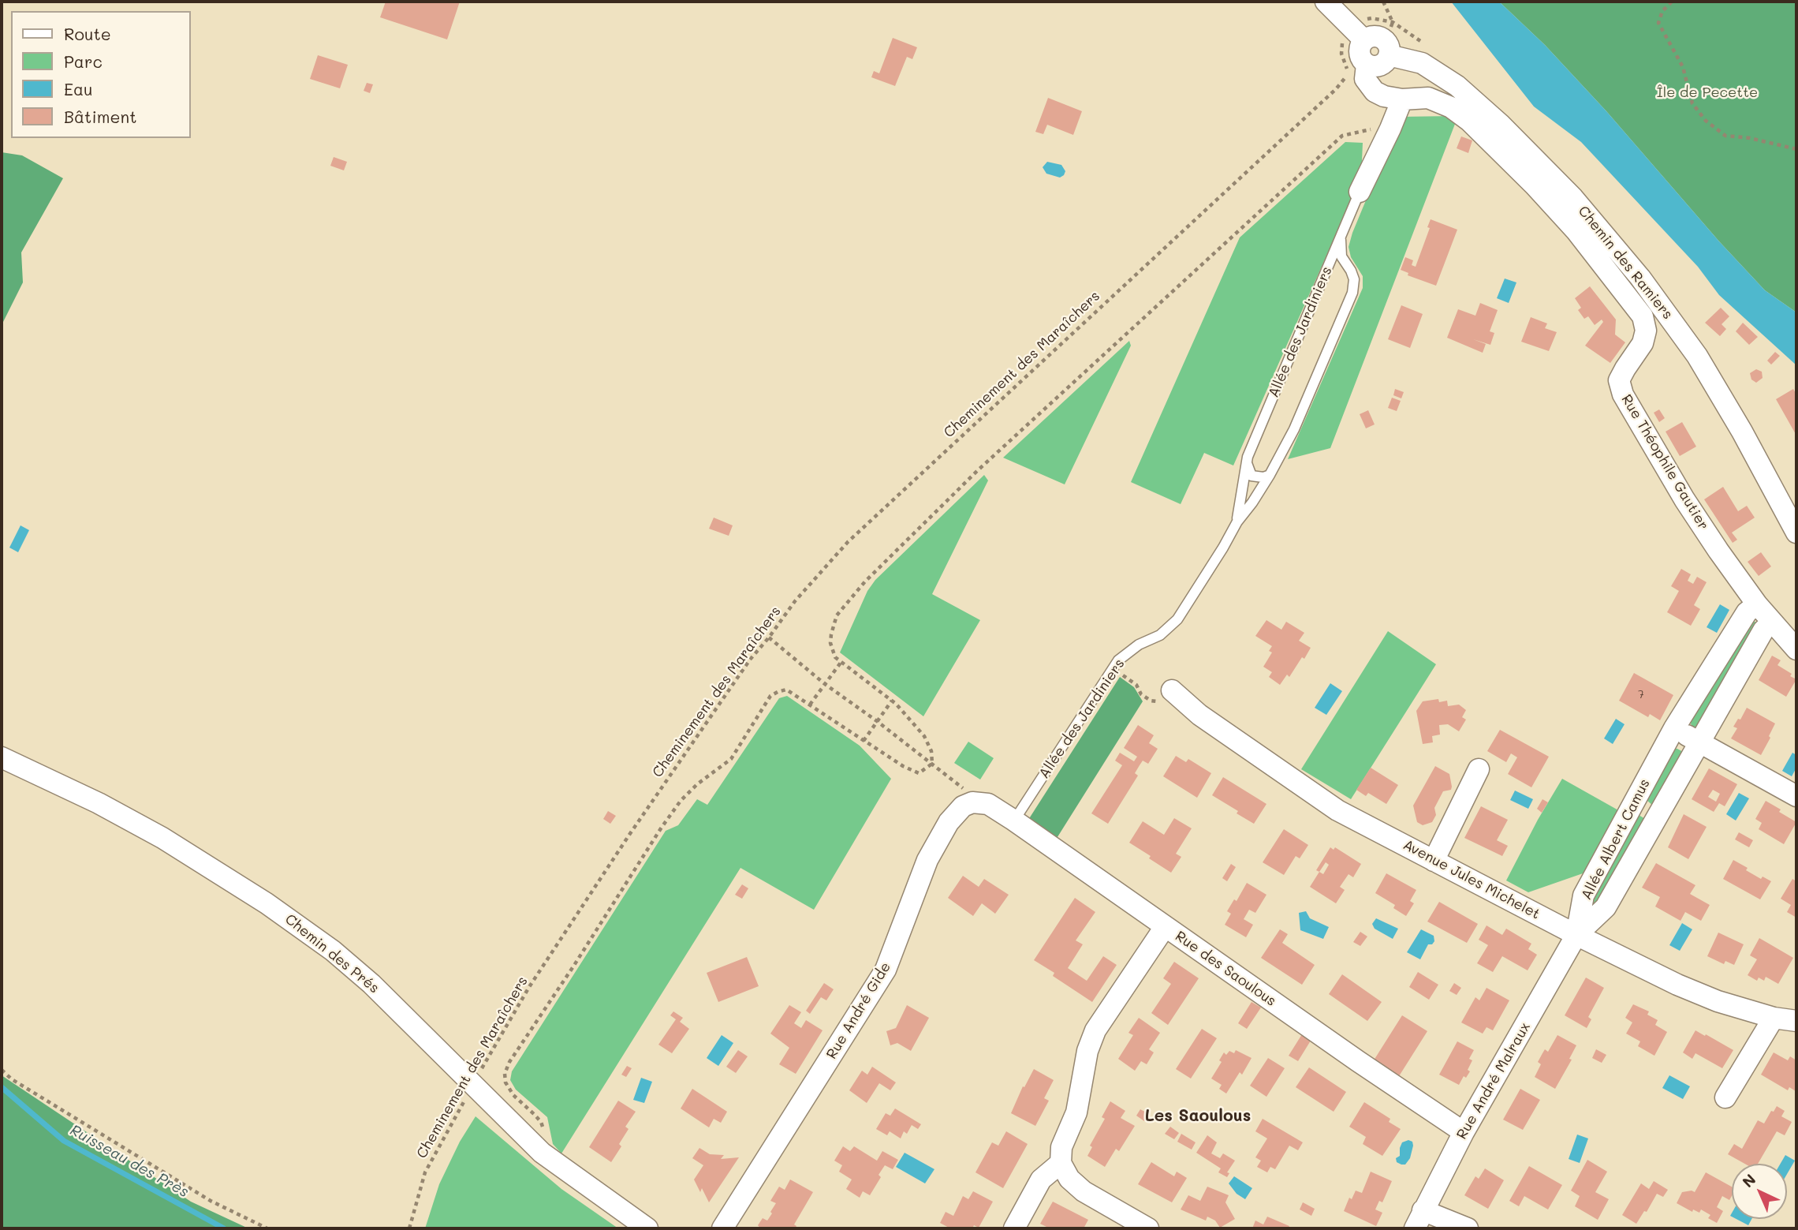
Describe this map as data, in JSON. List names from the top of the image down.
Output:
{
  "streets": {
    "street": [
      "Chemin des Ramiers",
      "Allée des Jardiniers",
      "Rue Théophile Gautier",
      "Allée Albert Camus",
      "Avenue Jules Michelet",
      "Chemin des Prés",
      "Rue des Saoulous",
      "Rue André Gide",
      "Rue André Malraux"
    ],
    "path": ["Cheminement des Maraîchers"]
  },
  "crossings": [
    ["Chemin des Ramiers", "Rue Théophile Gautier"],
    ["Allée des Jardiniers", "Rue Théophile Gautier"],
    ["Allée des Jardiniers", "Rue des Saoulous"],
    ["Cheminement des Maraîchers", "Rue Théophile Gautier"],
    ["Cheminement des Maraîchers", "Chemin des Prés"],
    ["Rue Théophile Gautier", "Allée Albert Camus"],
    ["Allée Albert Camus", "Avenue Jules Michelet"],
    ["Allée Albert Camus", "Rue André Malraux"],
    ["Avenue Jules Michelet", "Rue André Malraux"],
    ["Rue des Saoulous", "Rue André Gide"],
    ["Rue des Saoulous", "Rue André Malraux"]
  ],
  "districts": ["Les Saoulous"],
  "water": ["Ruisseau des Près"],
  "parks": ["Île de Pecette"],
  "house_numbers": ["7"],
  "legend": [
    "Route",
    "Parc",
    "Eau",
    "Bâtiment"
  ],
  "north": "top left"
}
